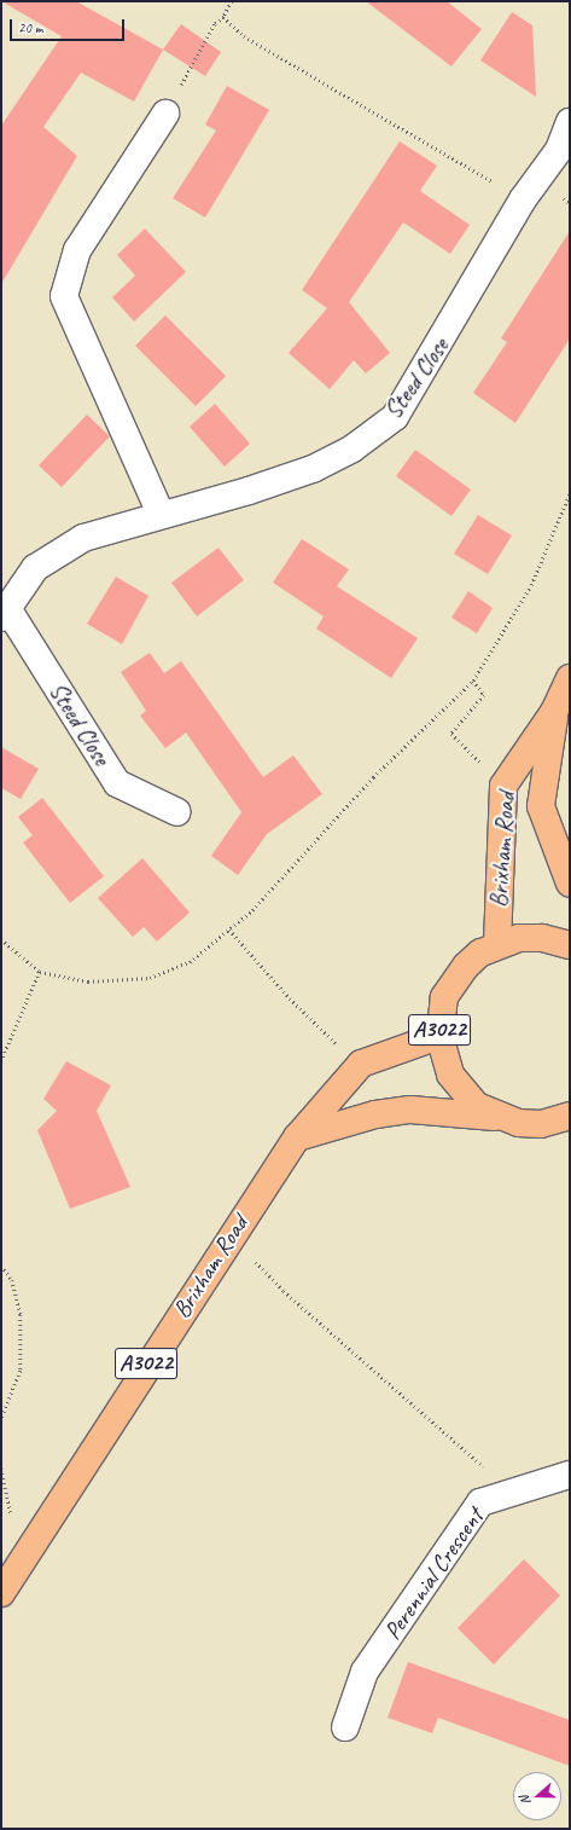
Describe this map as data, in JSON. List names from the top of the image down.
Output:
{
  "streets": {
    "main road": ["Brixham Road", "A3022"],
    "street": ["Steed Close", "Perennial Crescent"]
  },
  "scale_bar": "20 m",
  "north": "left"
}
